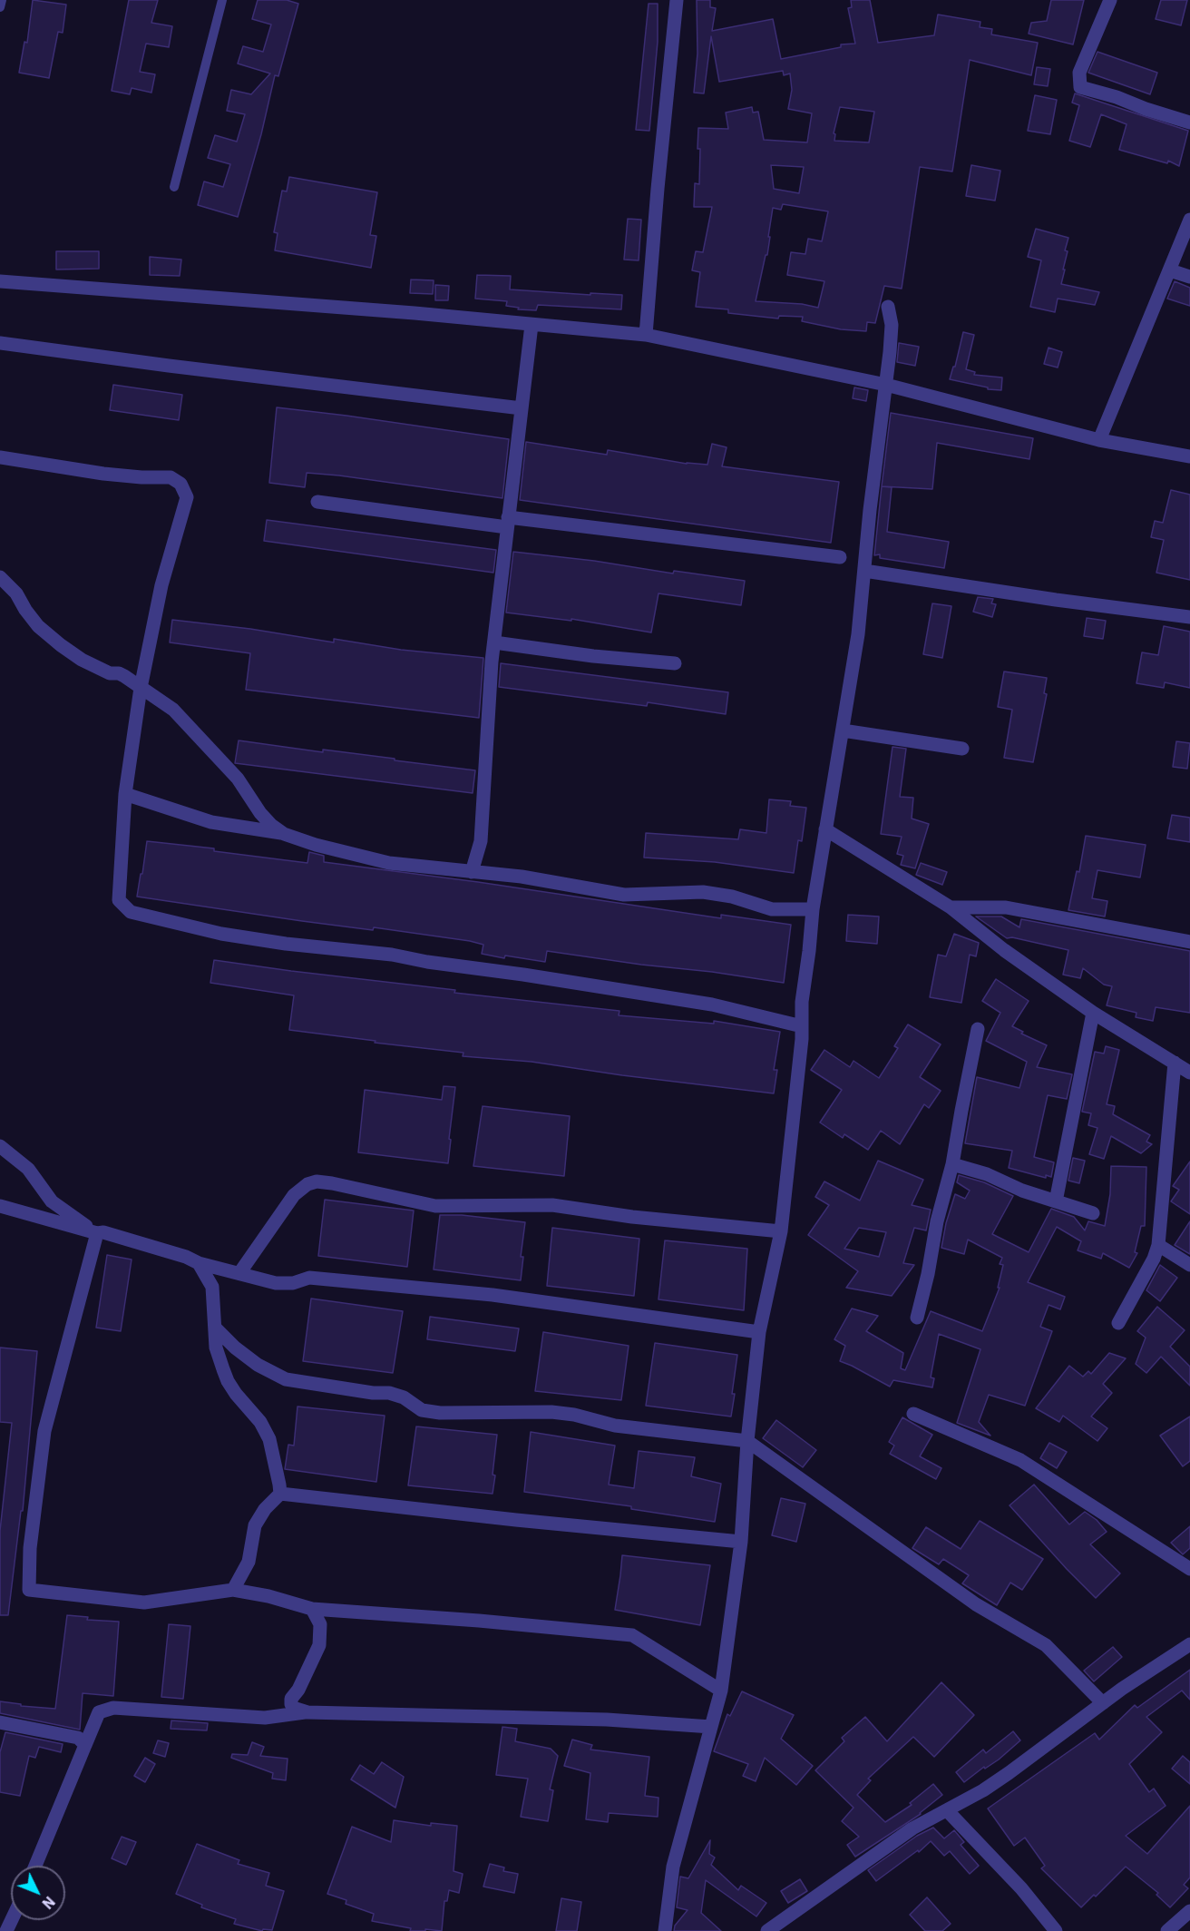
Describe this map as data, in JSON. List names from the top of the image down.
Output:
{
  "north": "bottom right"
}
